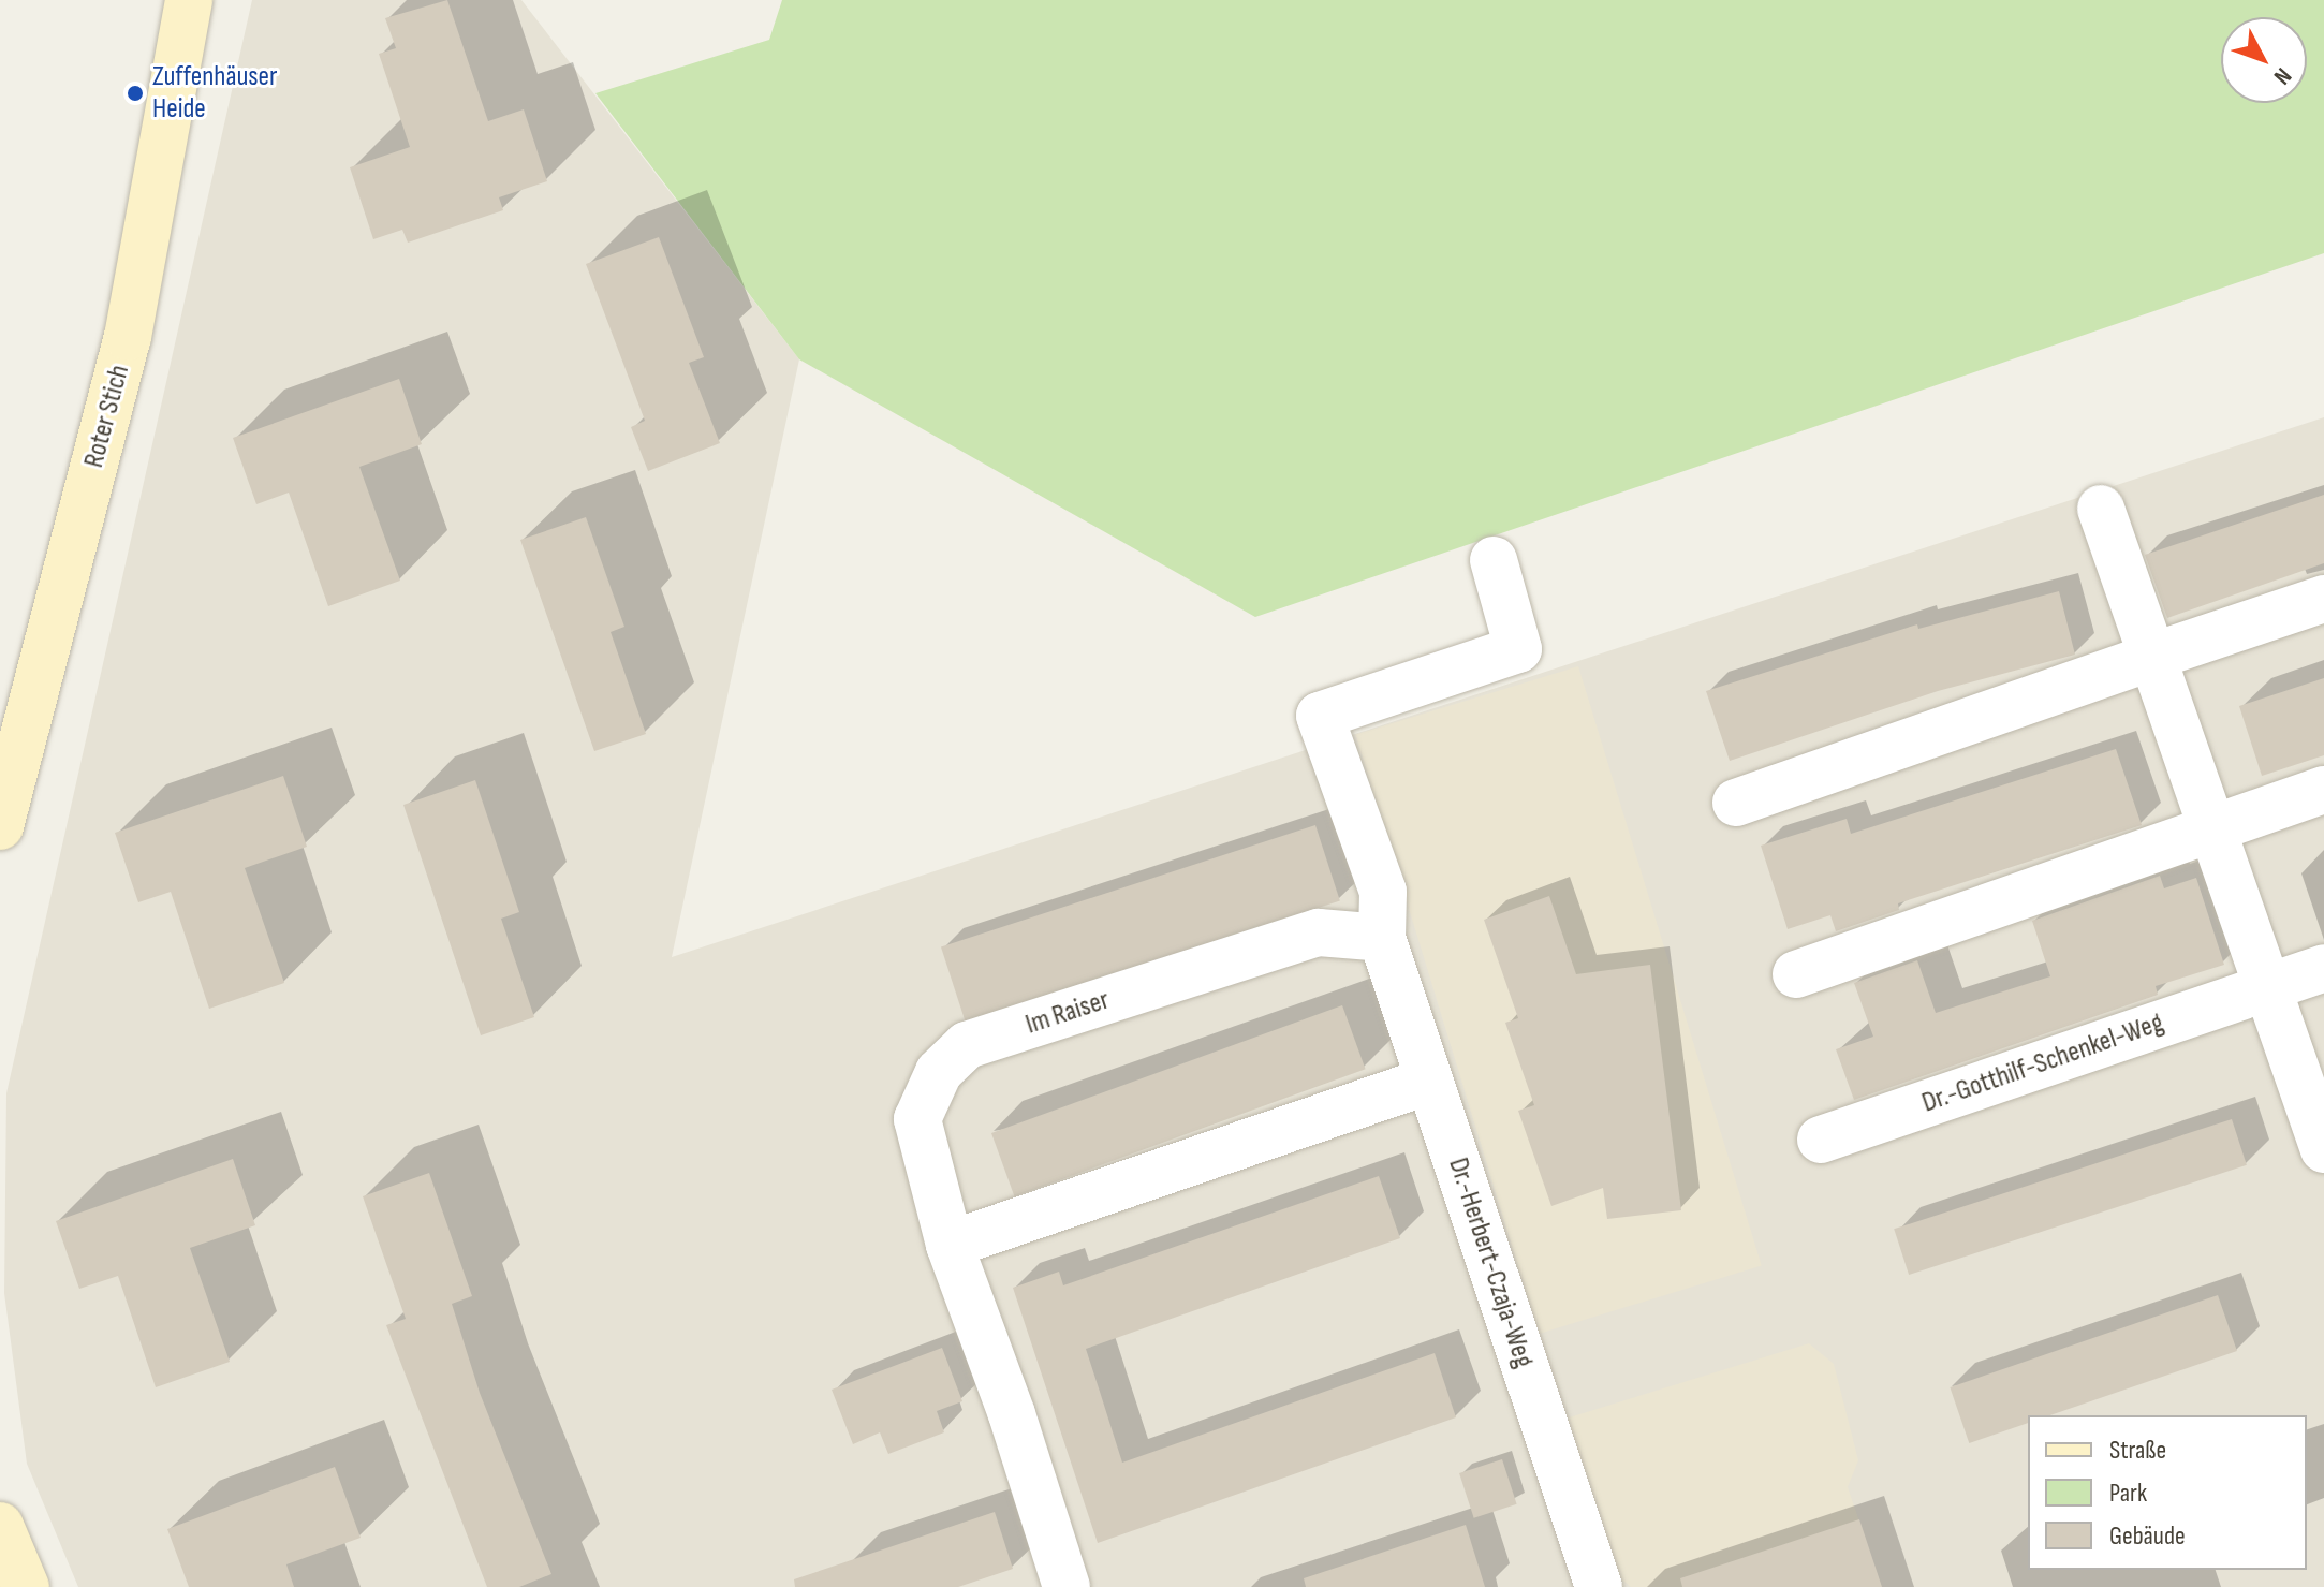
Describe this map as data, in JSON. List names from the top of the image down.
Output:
{
  "streets": {
    "street": [
      "Roter Stich",
      "Im Raiser",
      "Dr.-Gotthilf-Schenkel-Weg",
      "Dr.-Herbert-Czaja-Weg"
    ]
  },
  "crossings": [
    ["Im Raiser", "Dr.-Herbert-Czaja-Weg"]
  ],
  "places": ["Zuffenhäuser Heide"],
  "legend": ["Straße", "Park", "Gebäude"],
  "north": "bottom right"
}
